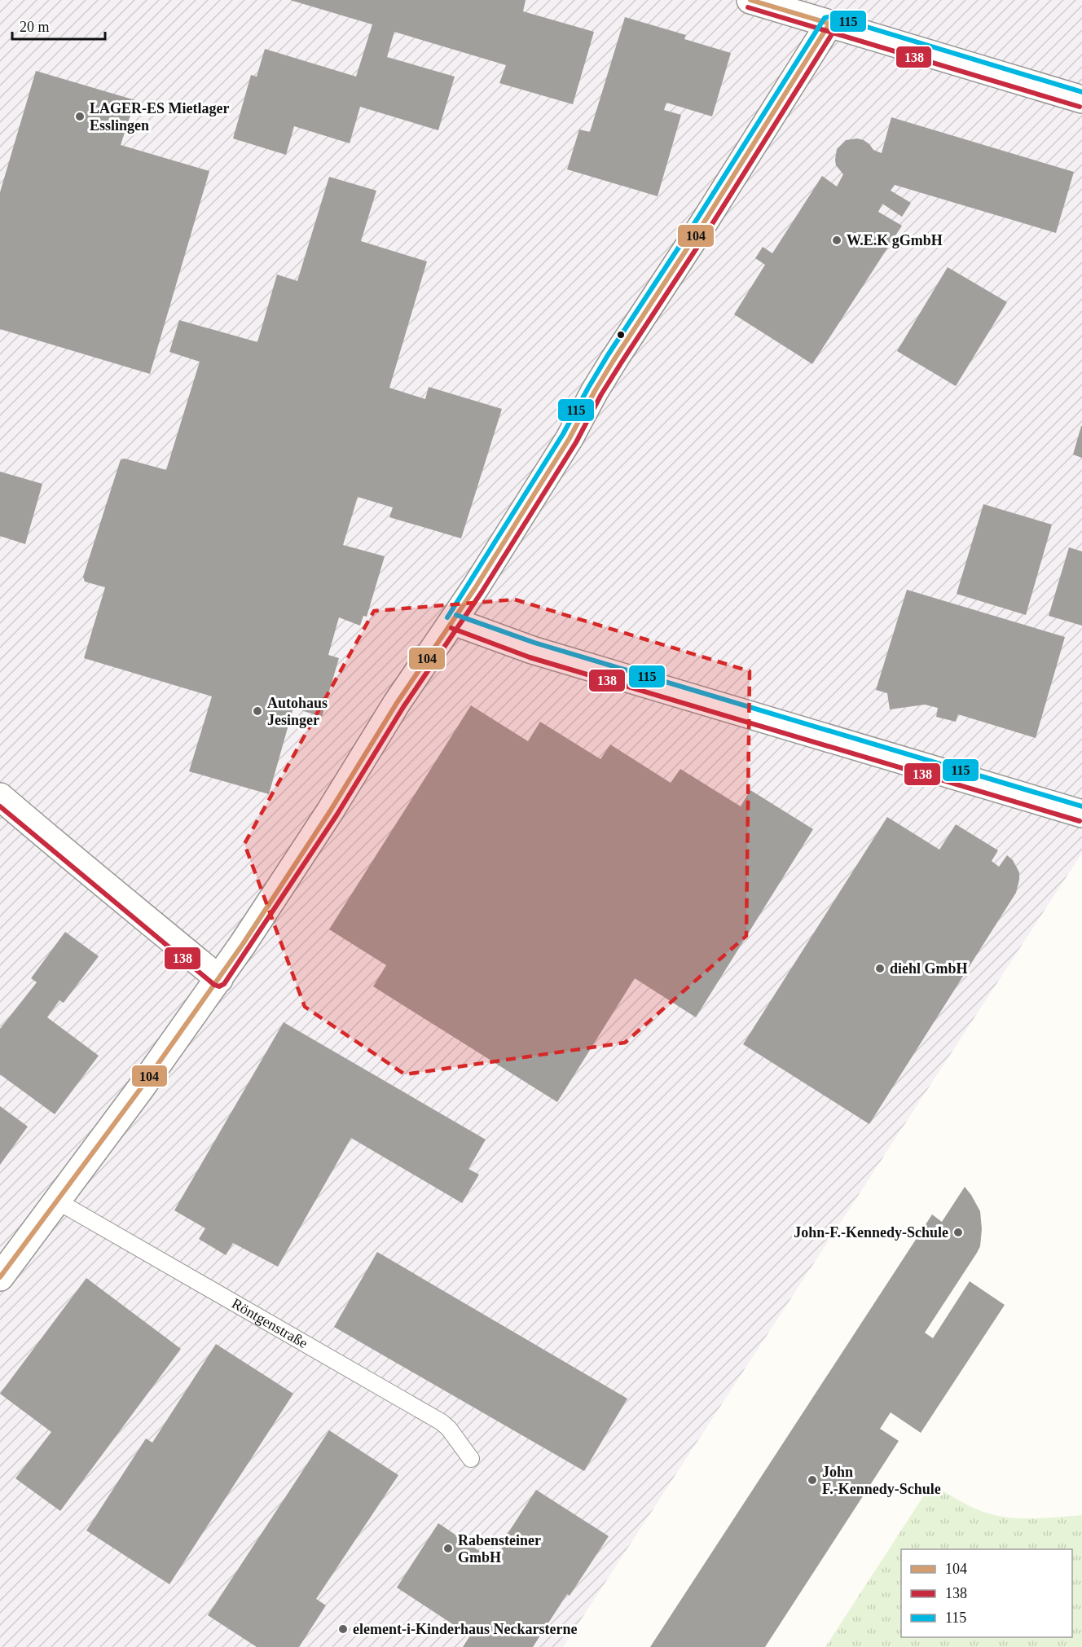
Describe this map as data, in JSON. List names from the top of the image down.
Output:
{
  "streets": {
    "lane": ["Röntgenstraße"]
  },
  "places": [
    "LAGER-ES Mietlager Esslingen",
    "W.E.K gGmbH",
    "Autohaus Jesinger",
    "diehl GmbH",
    "John-F.-Kennedy-Schule",
    "John F.-Kennedy-Schule",
    "Rabensteiner GmbH",
    "element-i-Kinderhaus Neckarsterne"
  ],
  "lines": ["transit line 104", "transit line 138", "transit line 115"],
  "legend": ["104", "138", "115"],
  "scale_bar": "20 m"
}
